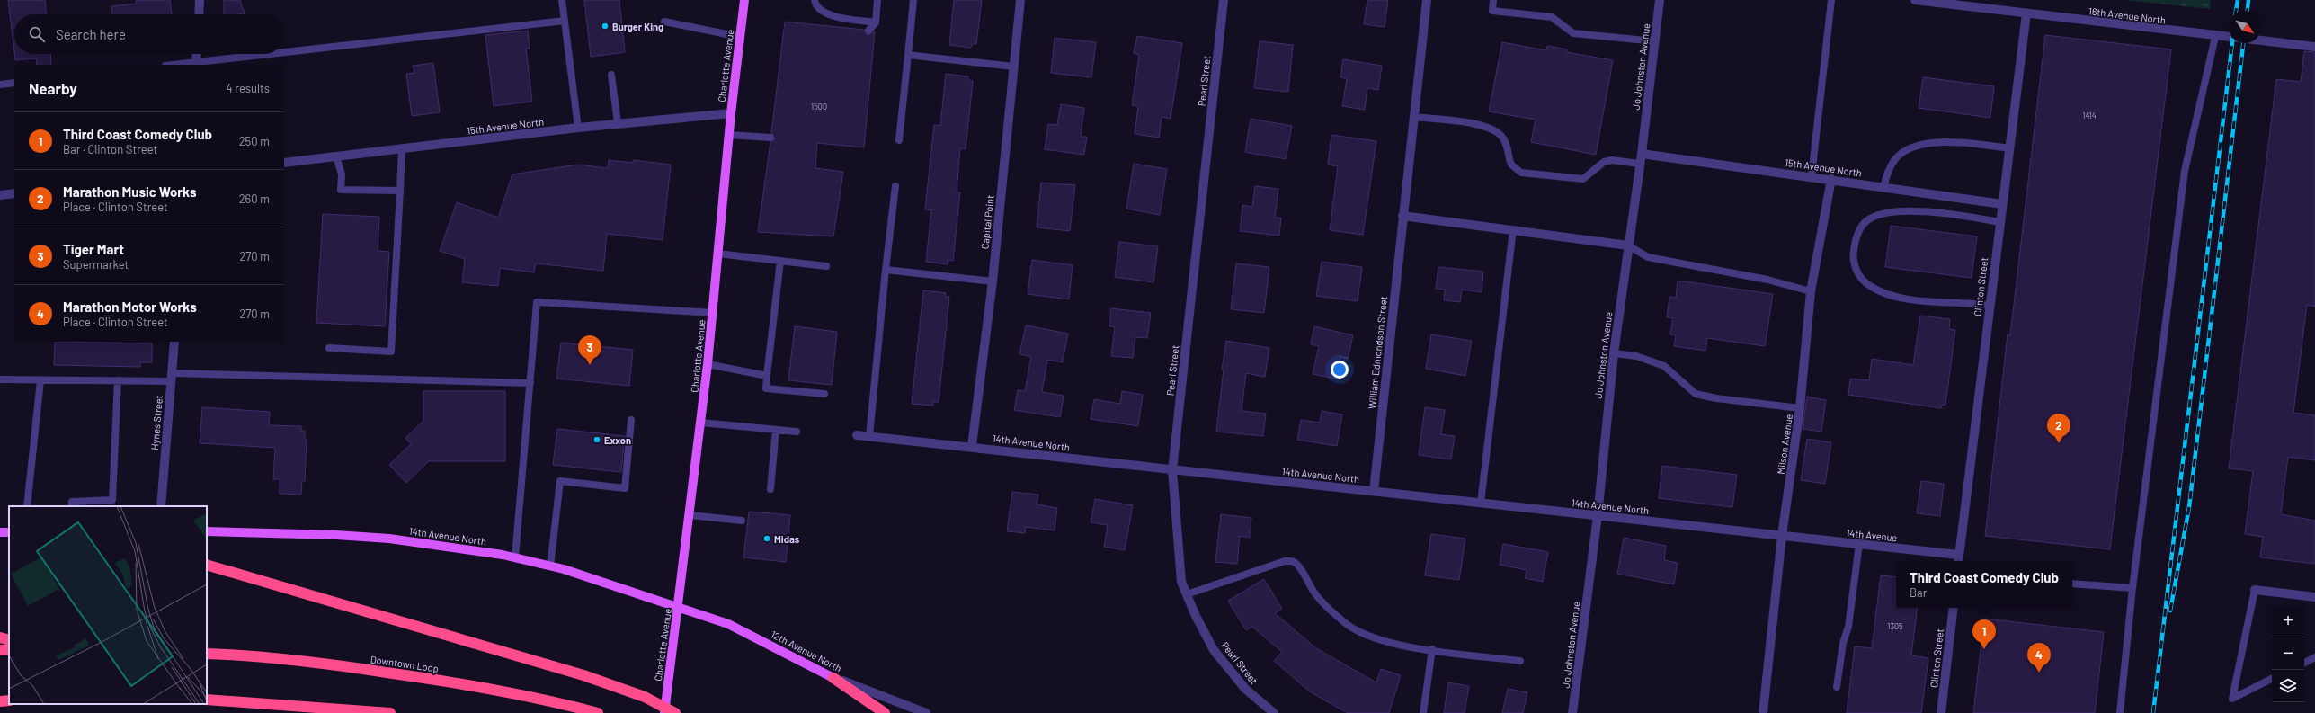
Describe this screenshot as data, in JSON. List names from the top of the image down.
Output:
{
  "streets": {
    "highway": ["Downtown Loop"],
    "main road": ["Charlotte Avenue", "14th Avenue North", "12th Avenue North"],
    "street": [
      "16th Avenue North",
      "Jo Johnston Avenue",
      "Pearl Street",
      "15th Avenue North",
      "Capital Point",
      "Clinton Street",
      "William Edmondson Street",
      "Hynes Street",
      "Milson Avenue",
      "14th Avenue"
    ]
  },
  "crossings": [
    ["16th Avenue North", "Clinton Street"],
    ["Charlotte Avenue", "15th Avenue North"],
    ["Charlotte Avenue", "14th Avenue North"],
    ["Charlotte Avenue", "12th Avenue North"],
    ["Jo Johnston Avenue", "15th Avenue North"],
    ["Jo Johnston Avenue", "14th Avenue North"],
    ["Pearl Street", "14th Avenue North"],
    ["15th Avenue North", "Clinton Street"],
    ["15th Avenue North", "Milson Avenue"],
    ["Capital Point", "14th Avenue North"],
    ["Clinton Street", "14th Avenue"],
    ["William Edmondson Street", "14th Avenue North"],
    ["14th Avenue North", "Milson Avenue"],
    ["14th Avenue North", "14th Avenue"],
    ["14th Avenue North", "12th Avenue North"],
    ["Milson Avenue", "14th Avenue"]
  ],
  "places": ["Burger King", "Exxon", "Midas"],
  "house_numbers": ["1500", "1414", "1305"],
  "north": "bottom right",
  "page": {
    "search": "Search here",
    "heading": ["Nearby", "4 results"],
    "list": [
      {
        "mark": "1",
        "name": "Third Coast Comedy Club",
        "note": "Bar · Clinton Street",
        "value": "250 m"
      },
      {
        "mark": "2",
        "name": "Marathon Music Works",
        "note": "Place · Clinton Street",
        "value": "260 m"
      },
      {
        "mark": "3",
        "name": "Tiger Mart",
        "note": "Supermarket",
        "value": "270 m"
      },
      {
        "mark": "4",
        "name": "Marathon Motor Works",
        "note": "Place · Clinton Street",
        "value": "270 m"
      }
    ],
    "pins": [
      "3",
      "2",
      "1",
      "4"
    ],
    "popup": ["Third Coast Comedy Club", "Bar"],
    "map_buttons": ["+", "−"]
  }
}
